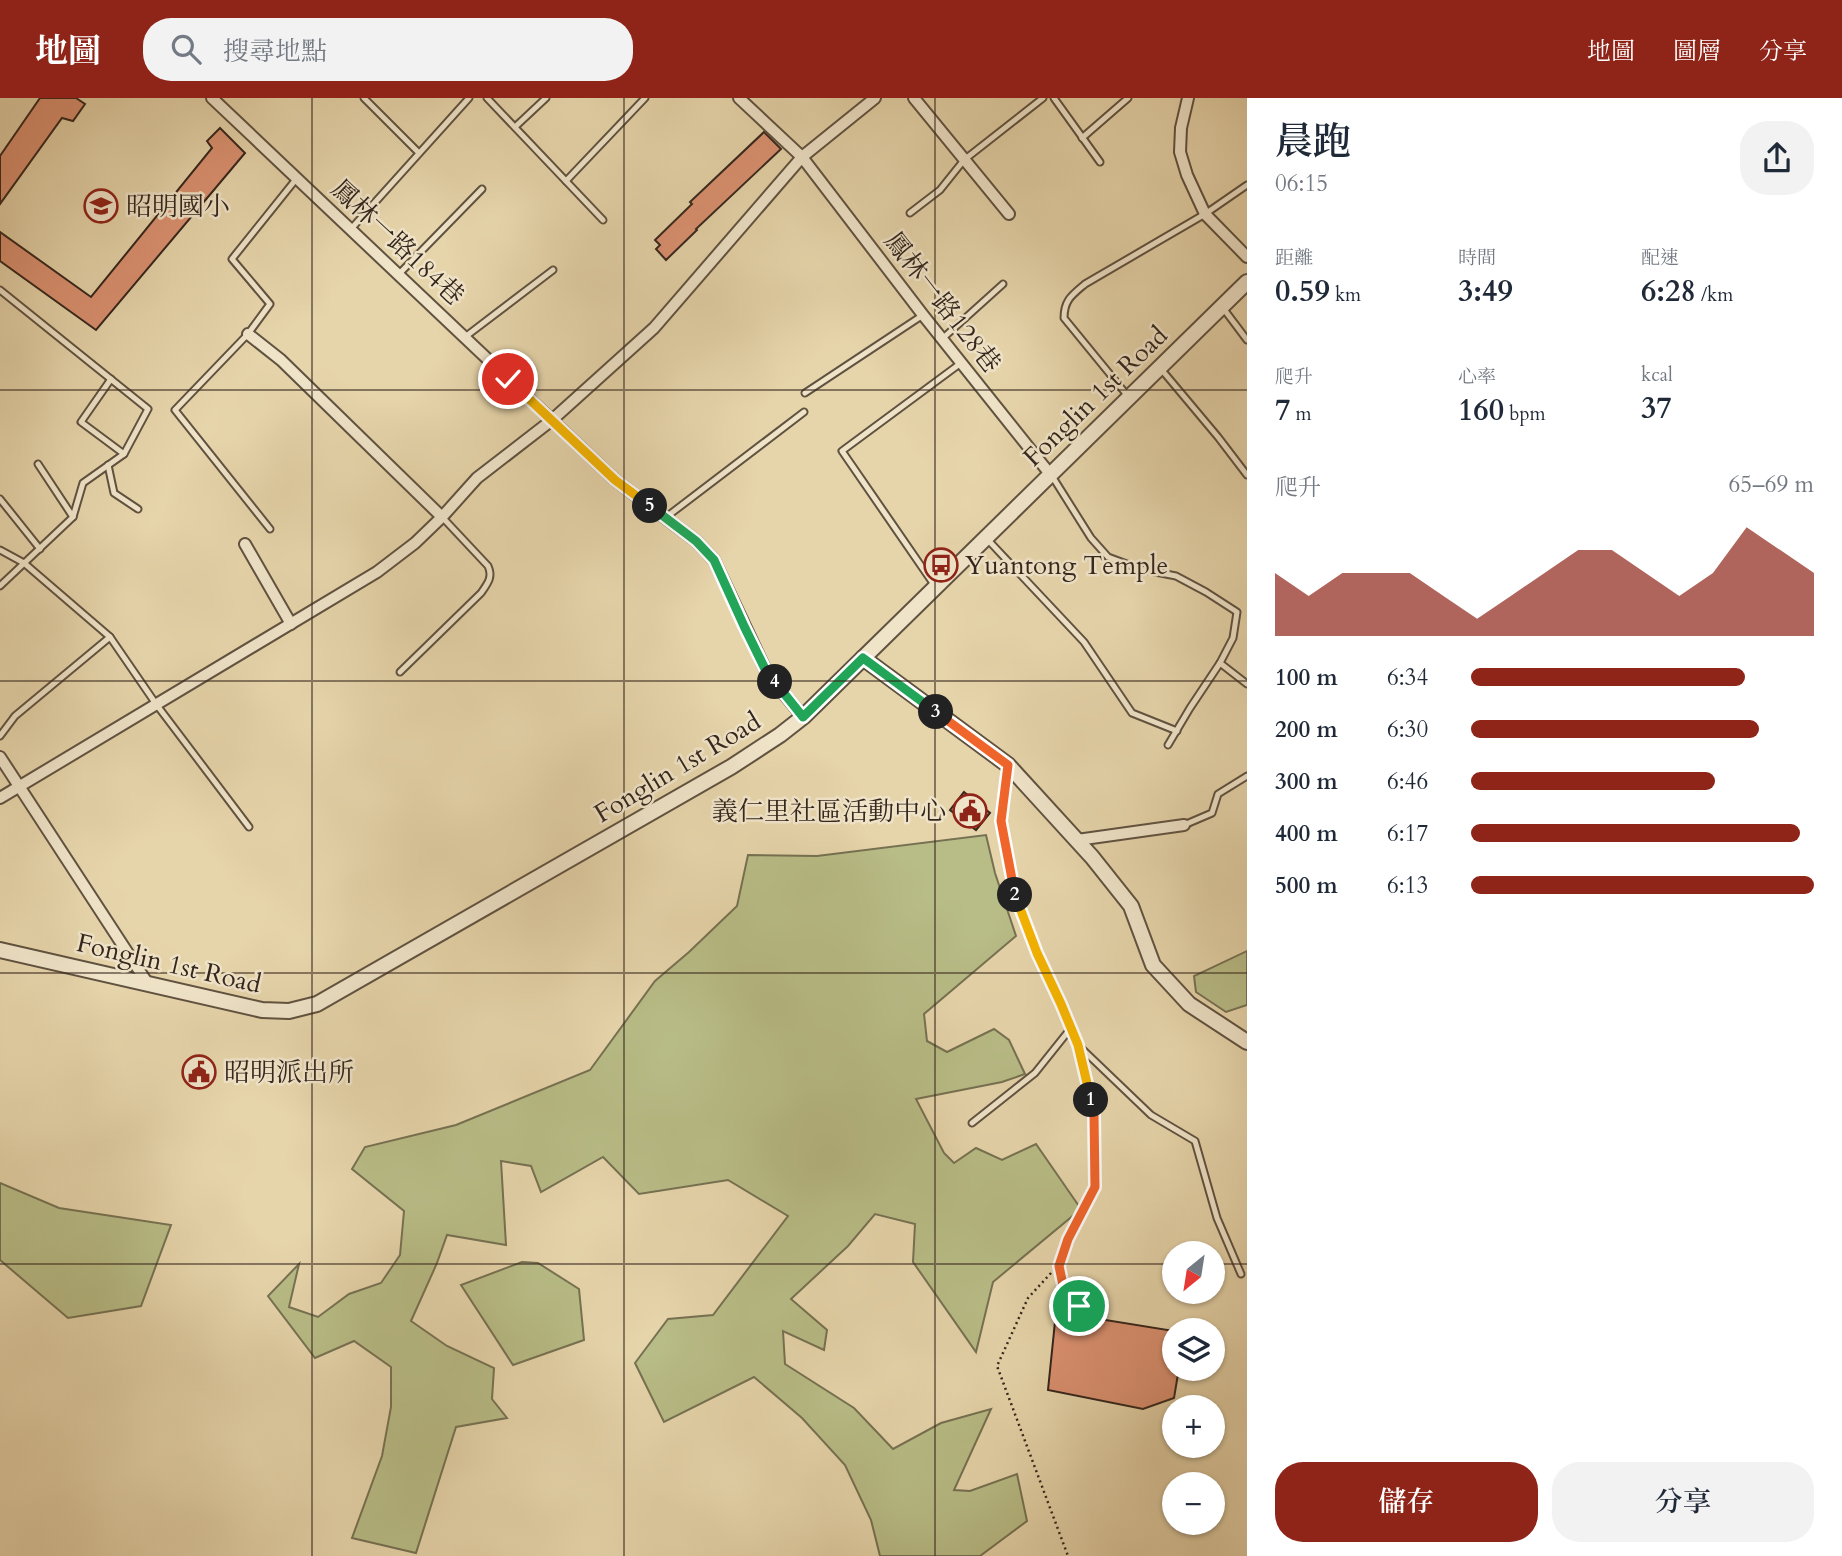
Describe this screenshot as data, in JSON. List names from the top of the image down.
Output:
{
  "streets": {
    "street": ["鳳林一路184巷", "鳳林一路128巷", "Fonglin 1st Road"]
  },
  "crossings": [
    ["鳳林一路184巷", "Fonglin 1st Road"],
    ["鳳林一路128巷", "Fonglin 1st Road"]
  ],
  "places": {
    "school or university": ["昭明國小"],
    "bus stop": ["Yuantong Temple"],
    "public building": ["義仁里社區活動中心", "昭明派出所"]
  },
  "north": "bottom left",
  "page": {
    "header": "地圖",
    "search": "搜尋地點",
    "nav": ["地圖", "圖層", "分享"],
    "heading": ["晨跑", "06:15"],
    "stats": [
      ["距離", "0.59 km"],
      ["時間", "3:49"],
      ["配速", "6:28 /km"],
      ["爬升", "7 m"],
      ["心率", "160 bpm"],
      ["kcal", "37"]
    ],
    "chart": ["爬升", "65–69 m"],
    "pins": [
      "5",
      "4",
      "3",
      "2",
      "1"
    ],
    "list": [
      {
        "name": "100 m",
        "note": "6:34"
      },
      {
        "name": "200 m",
        "note": "6:30"
      },
      {
        "name": "300 m",
        "note": "6:46"
      },
      {
        "name": "400 m",
        "note": "6:17"
      },
      {
        "name": "500 m",
        "note": "6:13"
      }
    ],
    "map_buttons": ["+", "−"],
    "buttons": ["儲存", "分享"]
  }
}
